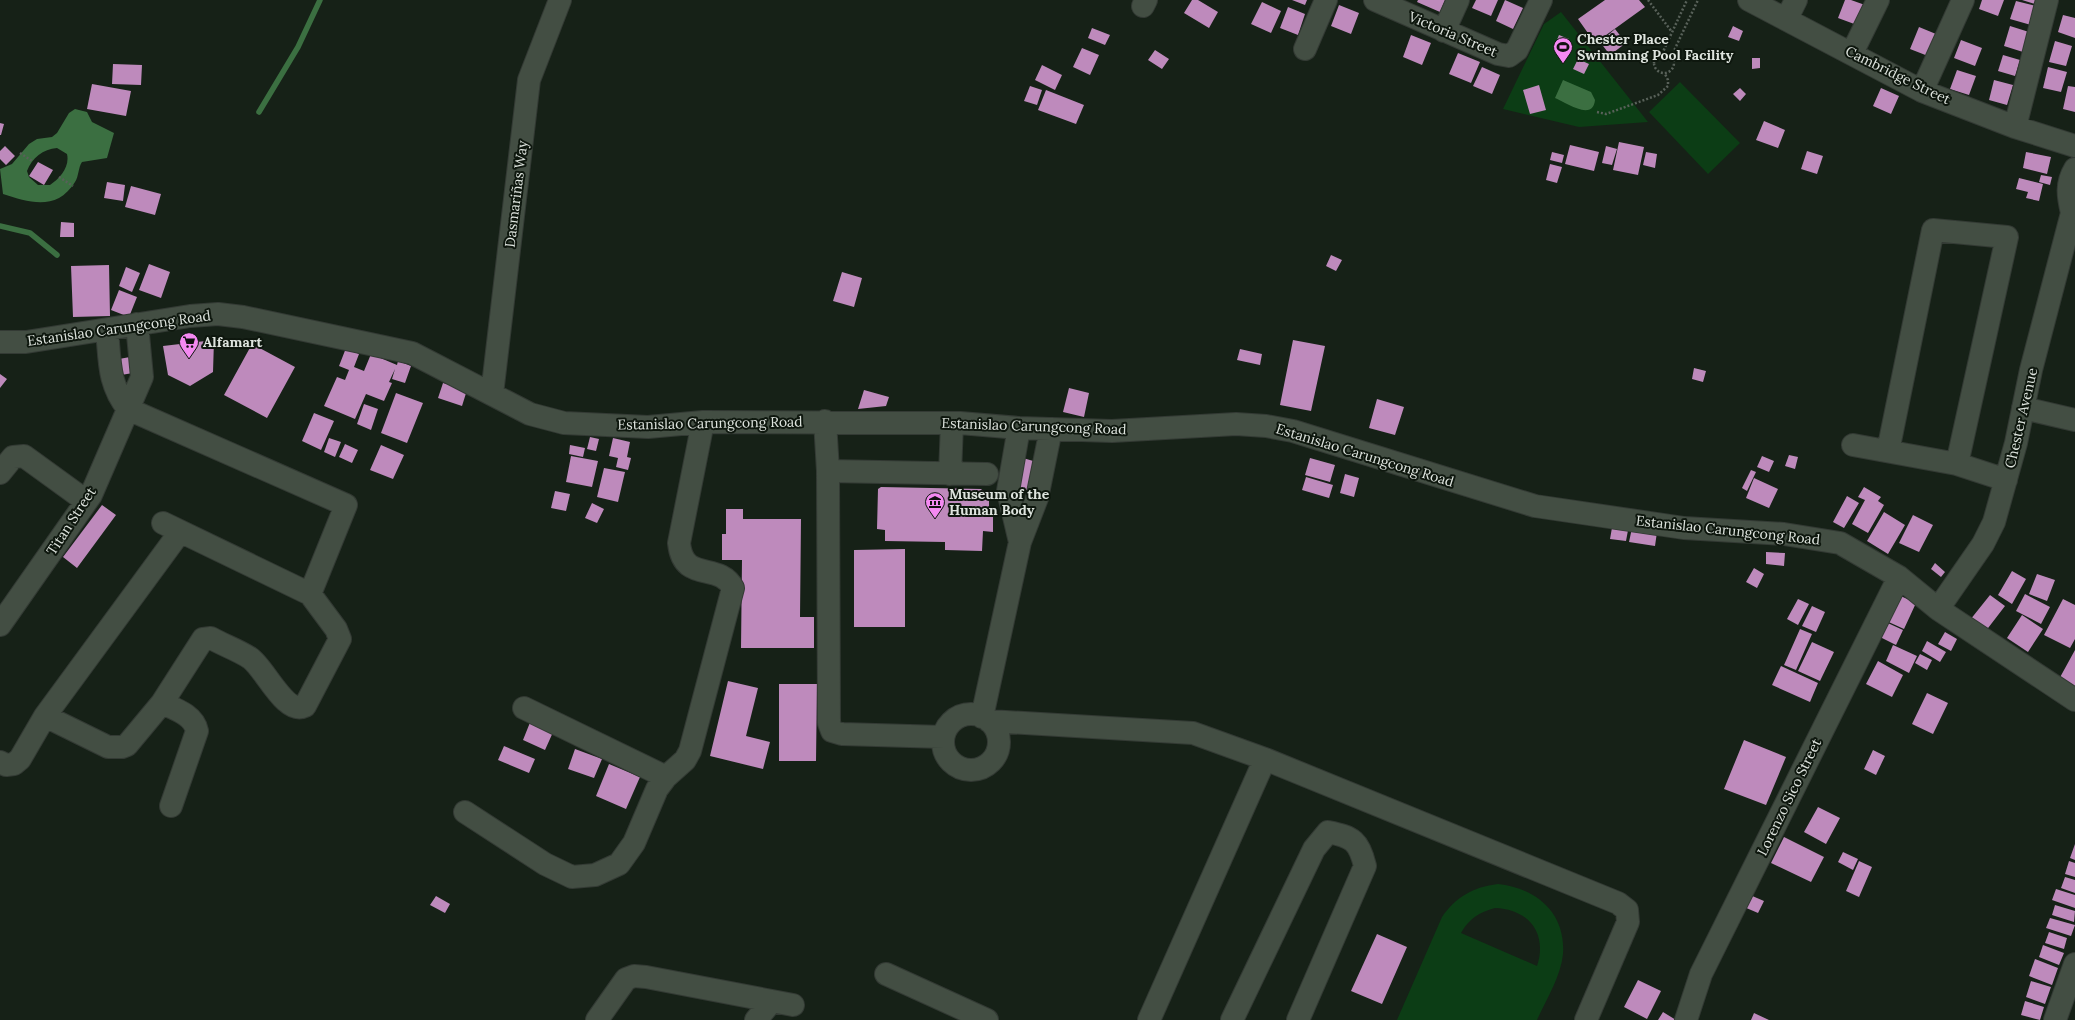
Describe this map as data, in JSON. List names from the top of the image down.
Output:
{
  "streets": {
    "street": [
      "Victoria Street",
      "Cambridge Street",
      "Dasmariñas Way",
      "Estanislao Carungcong Road",
      "Chester Avenue",
      "Titan Street",
      "Lorenzo Sico Street"
    ]
  },
  "crossings": [
    ["Dasmariñas Way", "Estanislao Carungcong Road"],
    ["Estanislao Carungcong Road", "Chester Avenue"],
    ["Estanislao Carungcong Road", "Titan Street"],
    ["Estanislao Carungcong Road", "Lorenzo Sico Street"]
  ],
  "places": {
    "sports": ["Chester Place Swimming Pool Facility"],
    "supermarket": ["Alfamart"],
    "museum": ["Museum of the Human Body"]
  }
}
